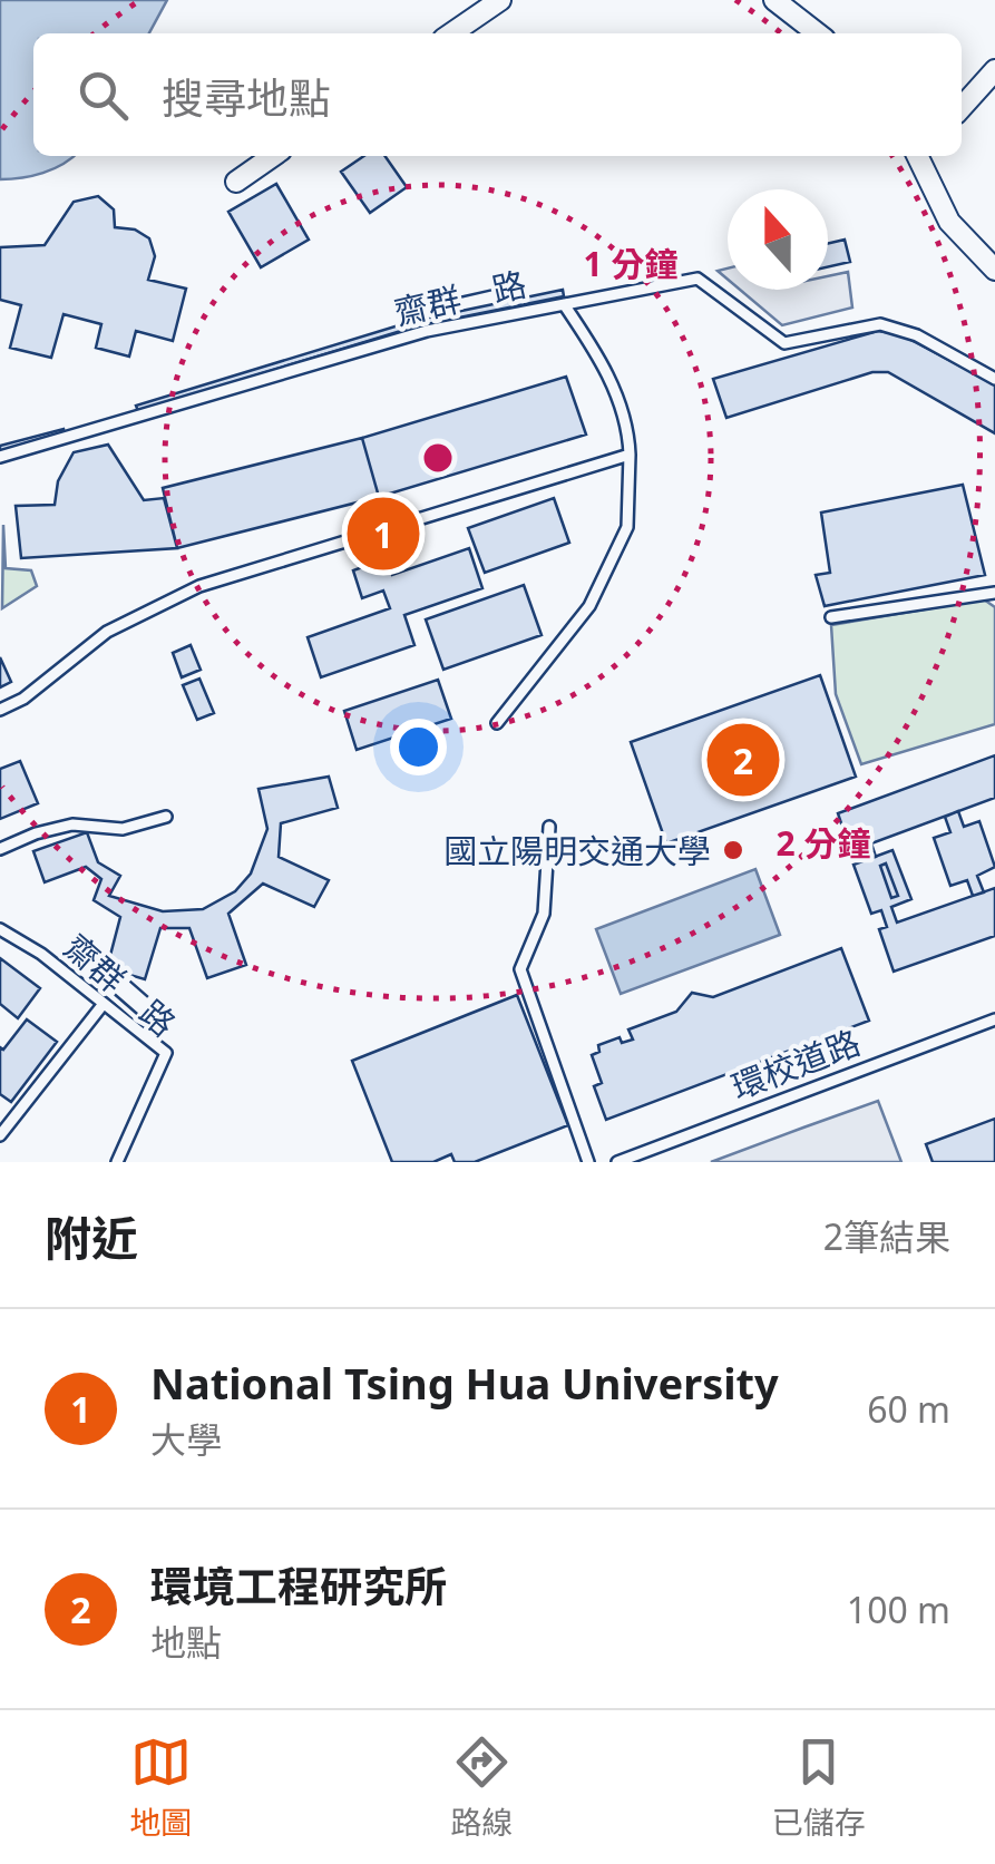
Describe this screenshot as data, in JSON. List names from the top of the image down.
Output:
{
  "streets": {
    "lane": ["齋群一路", "齋群二路", "環校道路"]
  },
  "places": ["國立陽明交通大學"],
  "north": "top",
  "page": {
    "search": "搜尋地點",
    "pins": ["1", "2"],
    "heading": ["附近", "2筆結果"],
    "list": [
      {
        "mark": "1",
        "name": "National Tsing Hua University",
        "note": "大學",
        "value": "60 m"
      },
      {
        "mark": "2",
        "name": "環境工程研究所",
        "note": "地點",
        "value": "100 m"
      }
    ],
    "nav": ["地圖", "路線", "已儲存"]
  },
  "rings": ["1 分鐘", "2 分鐘"]
}
